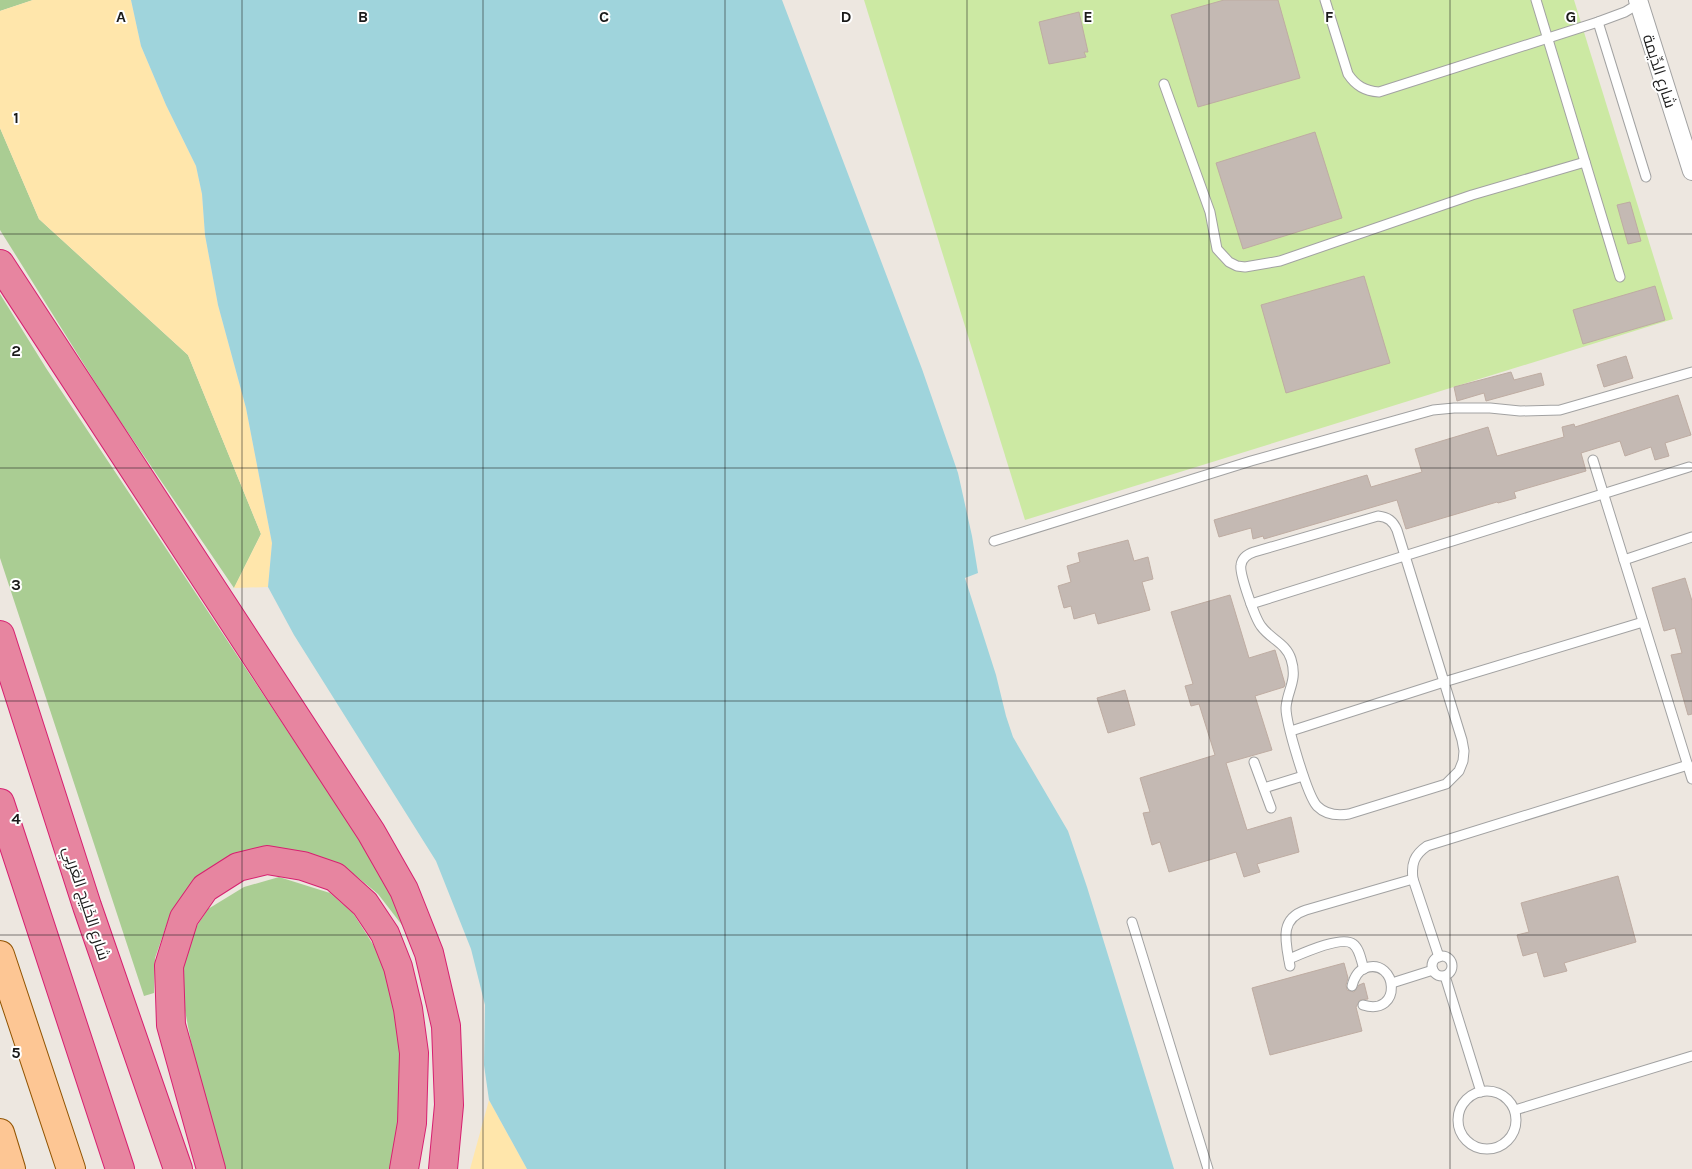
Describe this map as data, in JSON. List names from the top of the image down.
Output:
{
  "streets": {
    "highway": ["شارع الخَلِيج العَربِي"],
    "street": ["شارع الدِّيمة"]
  },
  "grid": {
    "columns": [
      "A",
      "B",
      "C",
      "D",
      "E",
      "F",
      "G"
    ],
    "rows": [
      "1",
      "2",
      "3",
      "4",
      "5"
    ]
  }
}
